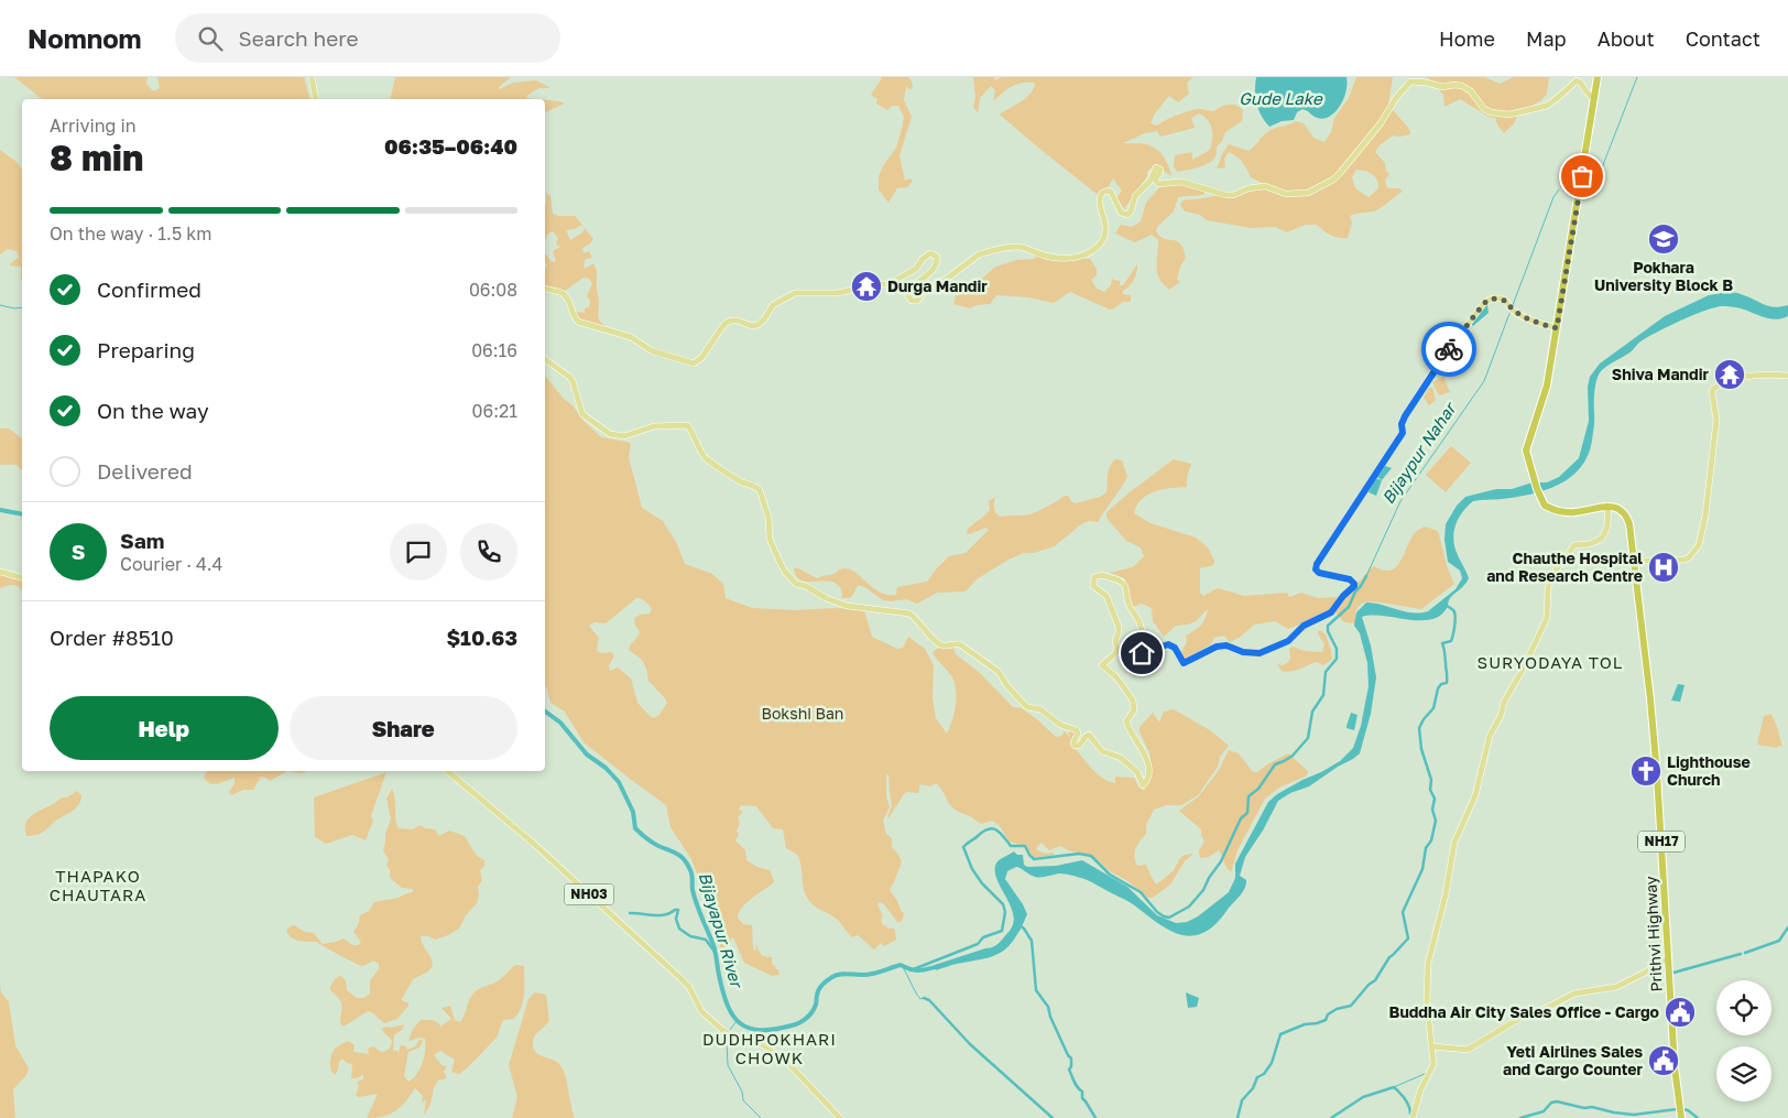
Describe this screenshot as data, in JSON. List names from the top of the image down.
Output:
{
  "streets": {
    "highway": ["NH17", "Prithvi Highway"],
    "main road": ["NH03"]
  },
  "districts": ["SURYODAYA TOL", "THAPAKO CHAUTARA", "DUDHPOKHARI CHOWK"],
  "water": ["Gude Lake", "Bijaypur Nahar", "Bijayapur River"],
  "parks": ["Bokshi Ban"],
  "places": {
    "school or university": ["Pokhara University Block B"],
    "temple": ["Durga Mandir", "Shiva Mandir"],
    "hospital": ["Chauthe Hospital and Research Centre"],
    "church": ["Lighthouse Church"],
    "public building": ["Buddha Air City Sales Office - Cargo", "Yeti Airlines Sales and Cargo Counter"]
  },
  "page": {
    "header": "Nomnom",
    "search": "Search here",
    "nav": [
      "Home",
      "Map",
      "About",
      "Contact"
    ],
    "heading": ["8 min", "Arriving in", "06:35–06:40"],
    "panel": [
      "Sam",
      "Courier · 4.4",
      "Order #8510",
      "$10.63"
    ],
    "bar": "On the way · 1.5 km",
    "list": [
      ["Confirmed", "06:08"],
      ["Preparing", "06:16"],
      ["On the way", "06:21"],
      "Delivered"
    ],
    "round": "S",
    "buttons": ["Help", "Share"]
  }
}
